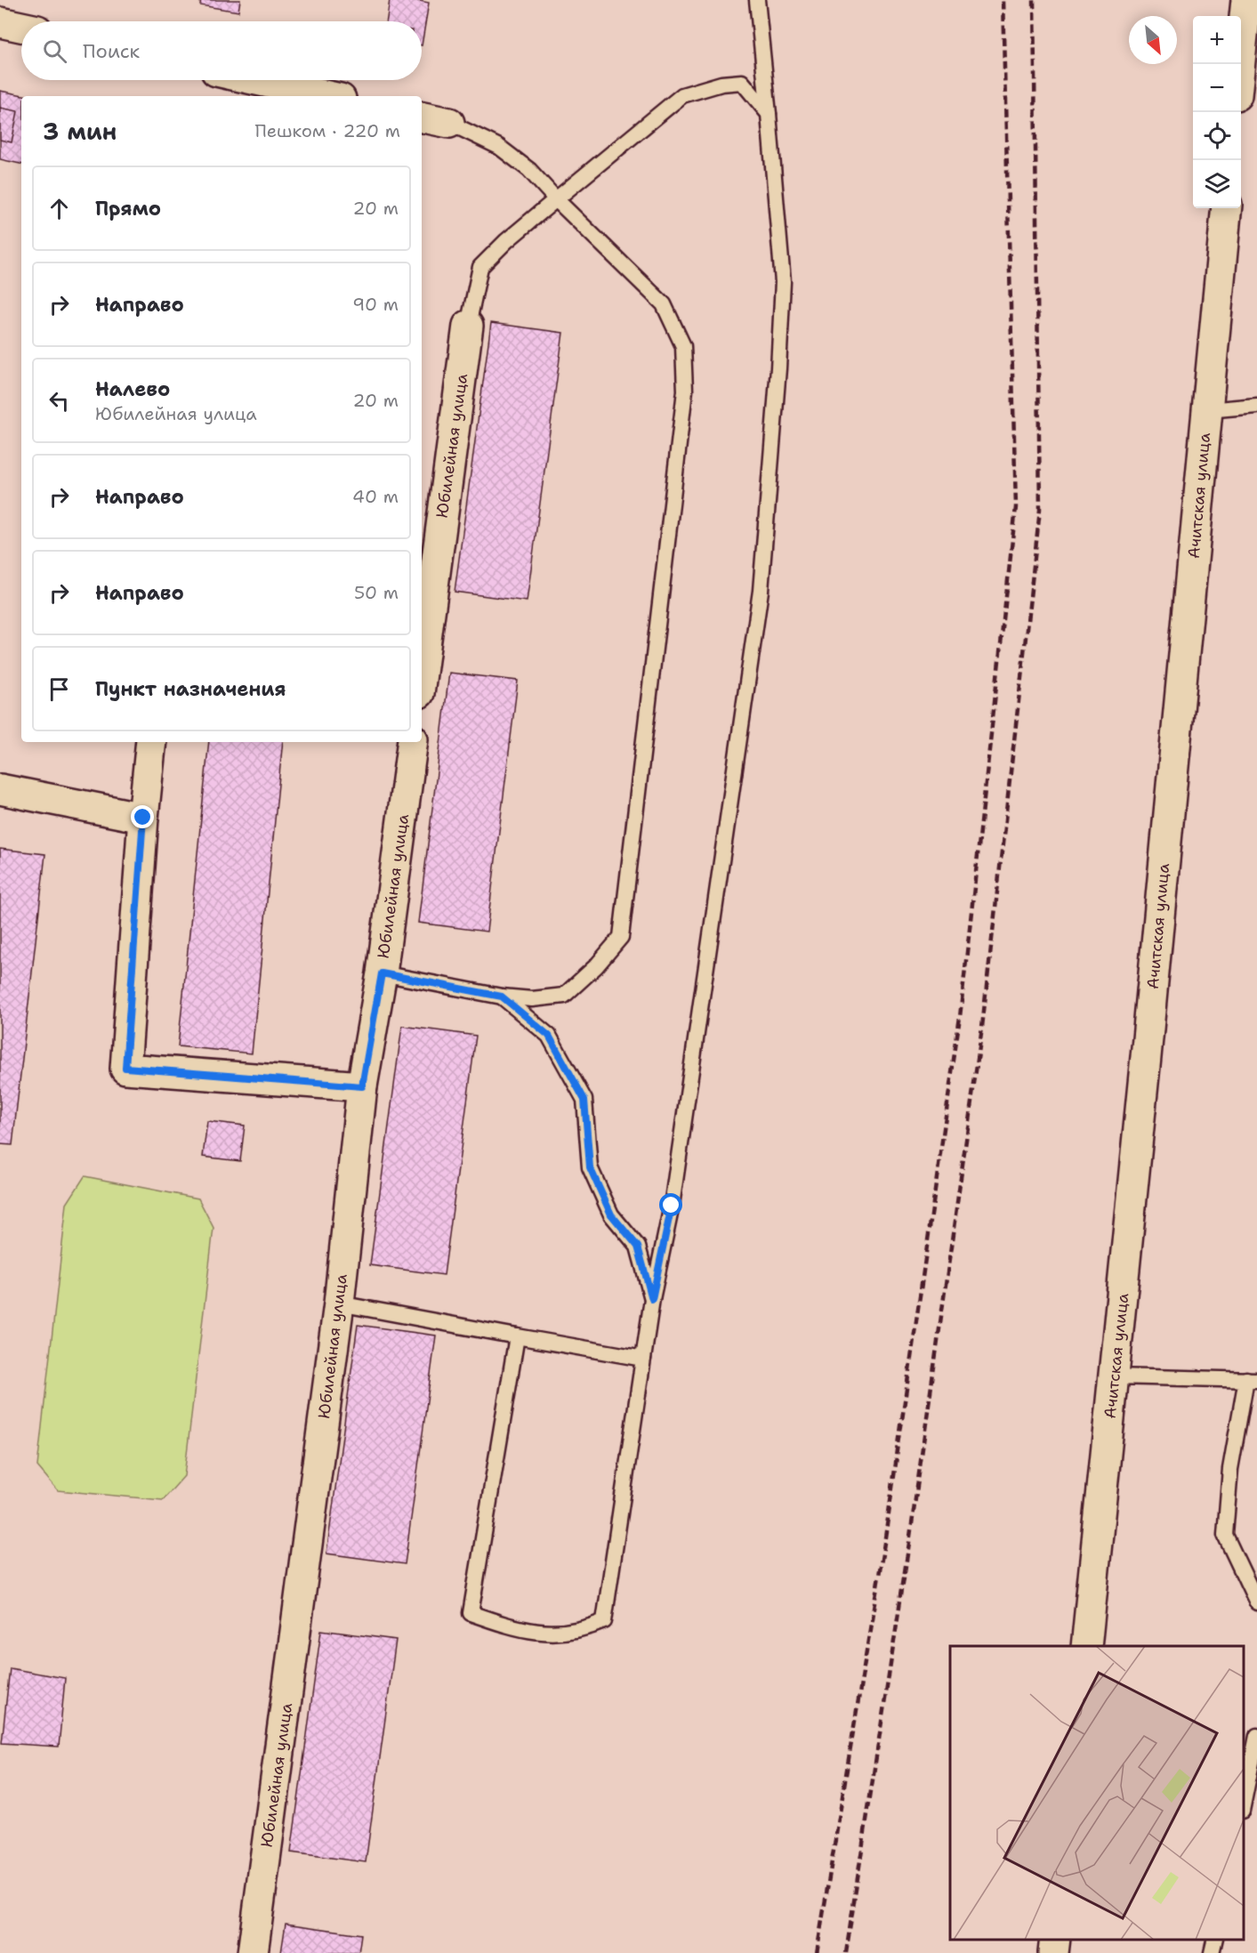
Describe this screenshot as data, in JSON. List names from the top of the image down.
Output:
{
  "streets": {
    "street": ["Юбилейная улица", "Ачитская улица"]
  },
  "north": "bottom right",
  "page": {
    "map_buttons": ["+", "−"],
    "search": "Поиск",
    "heading": ["3 мин", "Пешком · 220 m"],
    "list": [
      ["Прямо", "20 m"],
      ["Направо", "90 m"],
      ["Налево", "Юбилейная улица", "20 m"],
      ["Направо", "40 m"],
      ["Направо", "50 m"],
      "Пункт назначения"
    ]
  }
}
